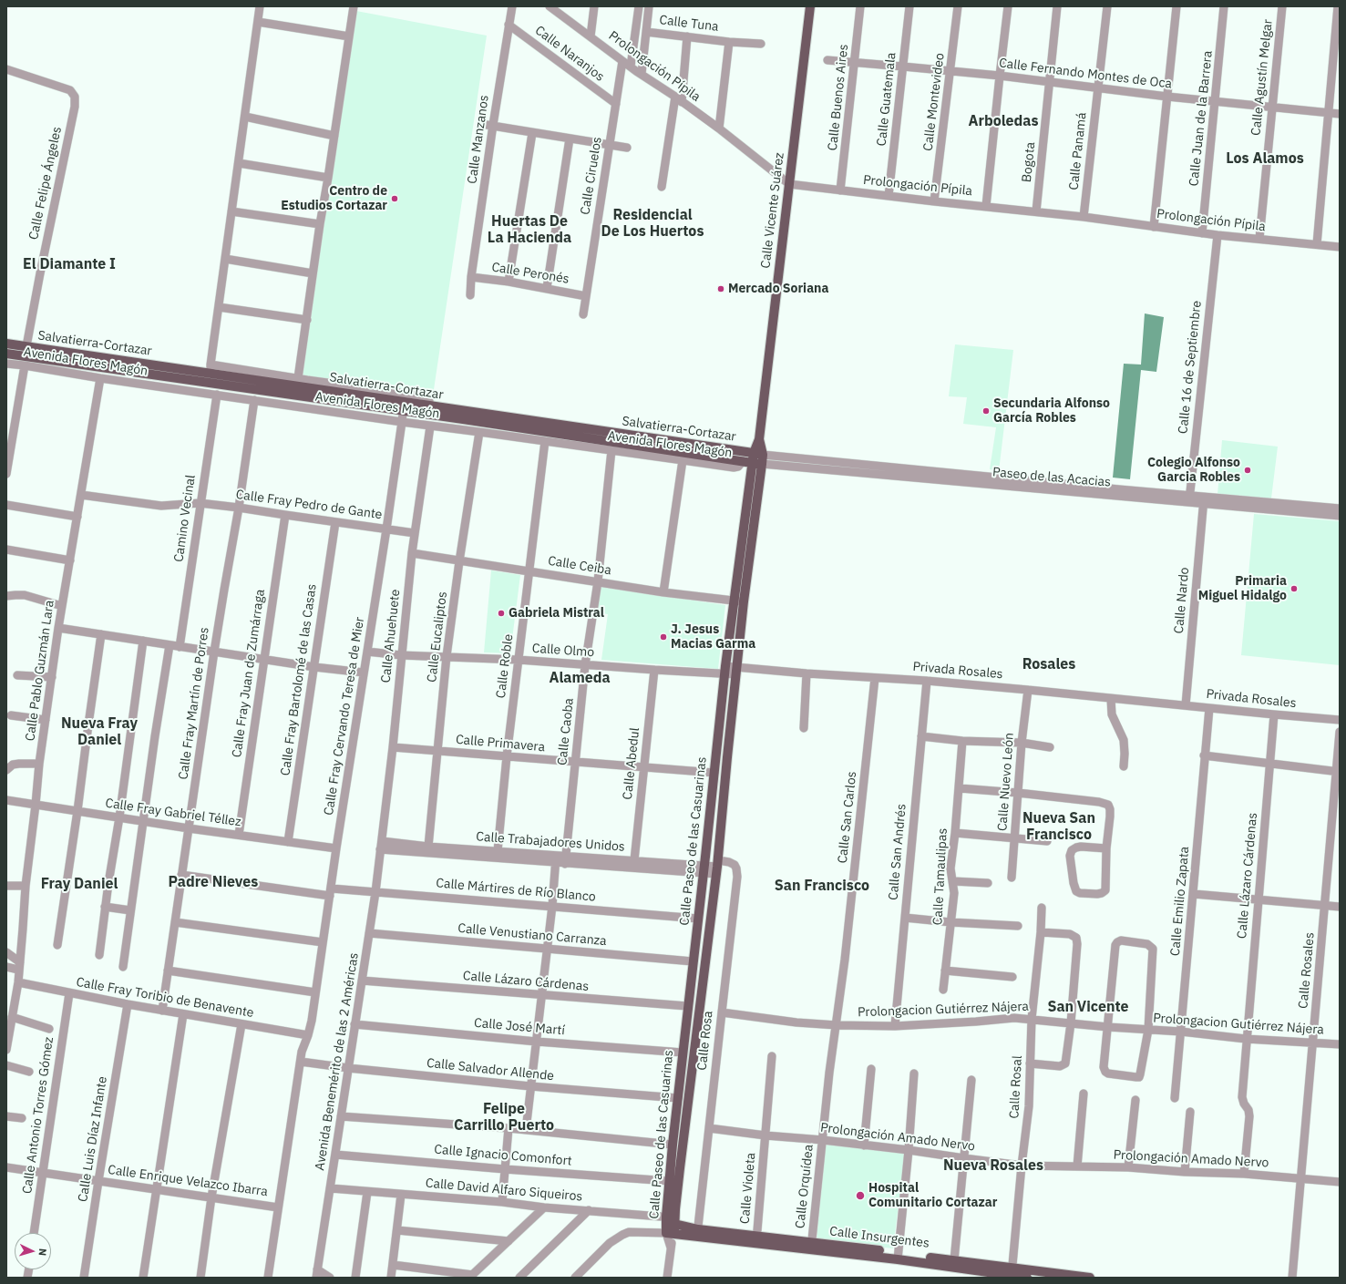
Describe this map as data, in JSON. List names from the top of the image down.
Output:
{
  "streets": {
    "main road": [
      "Calle Vicente Suárez",
      "Salvatierra-Cortazar",
      "Calle Paseo de las Casuarinas",
      "Calle Insurgentes"
    ],
    "street": [
      "Calle Tuna",
      "Calle Naranjos",
      "Prolongación Pípila",
      "Calle Fernando Montes de Oca",
      "Calle Agustín Melgar",
      "Calle Buenos Aires",
      "Calle Guatemala",
      "Calle Montevideo",
      "Calle Juan de la Barrera",
      "Calle Manzanos",
      "Calle Panamá",
      "Bogota",
      "Calle Ciruelos",
      "Calle Felipe Ángeles",
      "Calle Peronés",
      "Avenida Flores Magón",
      "Calle 16 de Septiembre",
      "Paseo de las Acacias",
      "Calle Fray Pedro de Gante",
      "Camino Vecinal",
      "Calle Ceiba",
      "Calle Nardo",
      "Calle Ahuehuete",
      "Calle Eucaliptos",
      "Calle Olmo",
      "Calle Roble",
      "Calle Pablo Guzmán Lara",
      "Privada Rosales",
      "Calle Fray Juan de Zumárraga",
      "Calle Fray Bartolomé de las Casas",
      "Calle Fray Martín de Porres",
      "Calle Fray Cervando Teresa de Mier",
      "Calle Caoba",
      "Calle Primavera",
      "Calle Abedul",
      "Calle Nuevo León",
      "Calle Fray Gabriel Téllez",
      "Calle San Carlos",
      "Calle Trabajadores Unidos",
      "Calle San Andrés",
      "Calle Lázaro Cárdenas",
      "Calle Tamaulipas",
      "Calle Mártires de Río Blanco",
      "Calle Emilio Zapata",
      "Calle Venustiano Carranza",
      "Calle Rosales",
      "Calle Fray Toribio de Benavente",
      "Prolongacion Gutiérrez Nájera",
      "Calle José Martí",
      "Calle Rosa",
      "Avenida Benemérito de las 2 Américas",
      "Calle Salvador Allende",
      "Calle Rosal",
      "Calle Antonio Torres Gómez",
      "Prolongación Amado Nervo",
      "Calle Luis Díaz Infante",
      "Calle Ignacio Comonfort",
      "Calle Enrique Velazco Ibarra",
      "Calle Orquídea",
      "Calle Violeta",
      "Calle David Alfaro Siqueiros"
    ]
  },
  "crossings": [
    ["Calle Naranjos", "Calle Manzanos"],
    ["Calle Naranjos", "Calle Ciruelos"],
    ["Prolongación Pípila", "Calle Agustín Melgar"],
    ["Prolongación Pípila", "Calle Buenos Aires"],
    ["Prolongación Pípila", "Calle Guatemala"],
    ["Prolongación Pípila", "Calle Montevideo"],
    ["Prolongación Pípila", "Calle Juan de la Barrera"],
    ["Prolongación Pípila", "Calle Panamá"],
    ["Prolongación Pípila", "Bogota"],
    ["Prolongación Pípila", "Calle Ciruelos"],
    ["Prolongación Pípila", "Calle Vicente Suárez"],
    ["Prolongación Pípila", "Calle 16 de Septiembre"],
    ["Calle Fernando Montes de Oca", "Calle Agustín Melgar"],
    ["Calle Fernando Montes de Oca", "Calle Buenos Aires"],
    ["Calle Fernando Montes de Oca", "Calle Guatemala"],
    ["Calle Fernando Montes de Oca", "Calle Montevideo"],
    ["Calle Fernando Montes de Oca", "Calle Juan de la Barrera"],
    ["Calle Fernando Montes de Oca", "Calle Panamá"],
    ["Calle Fernando Montes de Oca", "Bogota"],
    ["Calle Manzanos", "Calle Peronés"],
    ["Calle Ciruelos", "Calle Peronés"],
    ["Calle Felipe Ángeles", "Salvatierra-Cortazar"],
    ["Calle Vicente Suárez", "Salvatierra-Cortazar"],
    ["Calle Vicente Suárez", "Paseo de las Acacias"],
    ["Calle Vicente Suárez", "Calle Paseo de las Casuarinas"],
    ["Salvatierra-Cortazar", "Avenida Flores Magón"],
    ["Salvatierra-Cortazar", "Paseo de las Acacias"],
    ["Salvatierra-Cortazar", "Calle Fray Cervando Teresa de Mier"],
    ["Salvatierra-Cortazar", "Calle Paseo de las Casuarinas"],
    ["Avenida Flores Magón", "Camino Vecinal"],
    ["Avenida Flores Magón", "Calle Ahuehuete"],
    ["Avenida Flores Magón", "Calle Eucaliptos"],
    ["Avenida Flores Magón", "Calle Roble"],
    ["Avenida Flores Magón", "Calle Pablo Guzmán Lara"],
    ["Avenida Flores Magón", "Calle Fray Martín de Porres"],
    ["Avenida Flores Magón", "Calle Fray Cervando Teresa de Mier"],
    ["Avenida Flores Magón", "Calle Caoba"],
    ["Calle 16 de Septiembre", "Paseo de las Acacias"],
    ["Paseo de las Acacias", "Calle Nardo"],
    ["Paseo de las Acacias", "Calle Paseo de las Casuarinas"],
    ["Calle Fray Pedro de Gante", "Camino Vecinal"],
    ["Calle Fray Pedro de Gante", "Calle Ahuehuete"],
    ["Calle Fray Pedro de Gante", "Calle Pablo Guzmán Lara"],
    ["Calle Fray Pedro de Gante", "Calle Fray Juan de Zumárraga"],
    ["Calle Fray Pedro de Gante", "Calle Fray Bartolomé de las Casas"],
    ["Calle Fray Pedro de Gante", "Calle Fray Martín de Porres"],
    ["Calle Fray Pedro de Gante", "Calle Fray Cervando Teresa de Mier"],
    ["Calle Ceiba", "Calle Ahuehuete"],
    ["Calle Ceiba", "Calle Eucaliptos"],
    ["Calle Ceiba", "Calle Roble"],
    ["Calle Ceiba", "Calle Caoba"],
    ["Calle Ceiba", "Calle Paseo de las Casuarinas"],
    ["Calle Nardo", "Privada Rosales"],
    ["Calle Ahuehuete", "Calle Olmo"],
    ["Calle Ahuehuete", "Calle Primavera"],
    ["Calle Ahuehuete", "Calle Trabajadores Unidos"],
    ["Calle Ahuehuete", "Avenida Benemérito de las 2 Américas"],
    ["Calle Eucaliptos", "Calle Olmo"],
    ["Calle Eucaliptos", "Calle Primavera"],
    ["Calle Eucaliptos", "Calle Trabajadores Unidos"],
    ["Calle Olmo", "Calle Roble"],
    ["Calle Olmo", "Privada Rosales"],
    ["Calle Olmo", "Calle Fray Cervando Teresa de Mier"],
    ["Calle Olmo", "Calle Caoba"],
    ["Calle Olmo", "Calle Abedul"],
    ["Calle Olmo", "Calle Paseo de las Casuarinas"],
    ["Calle Roble", "Calle Primavera"],
    ["Calle Roble", "Calle Trabajadores Unidos"],
    ["Calle Pablo Guzmán Lara", "Calle Fray Gabriel Téllez"],
    ["Calle Pablo Guzmán Lara", "Calle Fray Toribio de Benavente"],
    ["Privada Rosales", "Calle Nuevo León"],
    ["Privada Rosales", "Calle San Carlos"],
    ["Privada Rosales", "Calle Paseo de las Casuarinas"],
    ["Privada Rosales", "Calle San Andrés"],
    ["Privada Rosales", "Calle Lázaro Cárdenas"],
    ["Privada Rosales", "Calle Emilio Zapata"],
    ["Calle Fray Juan de Zumárraga", "Calle Fray Gabriel Téllez"],
    ["Calle Fray Bartolomé de las Casas", "Calle Fray Gabriel Téllez"],
    ["Calle Fray Martín de Porres", "Calle Fray Gabriel Téllez"],
    ["Calle Fray Martín de Porres", "Calle Mártires de Río Blanco"],
    ["Calle Fray Martín de Porres", "Calle Fray Toribio de Benavente"],
    ["Calle Fray Cervando Teresa de Mier", "Calle Fray Gabriel Téllez"],
    ["Calle Fray Cervando Teresa de Mier", "Calle Mártires de Río Blanco"],
    ["Calle Fray Cervando Teresa de Mier", "Calle Fray Toribio de Benavente"],
    ["Calle Fray Cervando Teresa de Mier", "Calle Salvador Allende"],
    ["Calle Fray Cervando Teresa de Mier", "Calle Enrique Velazco Ibarra"],
    ["Calle Caoba", "Calle Primavera"],
    ["Calle Caoba", "Calle Trabajadores Unidos"],
    ["Calle Primavera", "Calle Abedul"],
    ["Calle Primavera", "Calle Paseo de las Casuarinas"],
    ["Calle Abedul", "Calle Trabajadores Unidos"],
    ["Calle San Carlos", "Prolongacion Gutiérrez Nájera"],
    ["Calle San Carlos", "Calle Orquídea"],
    ["Calle Paseo de las Casuarinas", "Calle Trabajadores Unidos"],
    ["Calle Paseo de las Casuarinas", "Calle Lázaro Cárdenas"],
    ["Calle Paseo de las Casuarinas", "Calle Mártires de Río Blanco"],
    ["Calle Paseo de las Casuarinas", "Calle Venustiano Carranza"],
    ["Calle Paseo de las Casuarinas", "Calle José Martí"],
    ["Calle Paseo de las Casuarinas", "Calle Rosa"],
    ["Calle Paseo de las Casuarinas", "Calle Salvador Allende"],
    ["Calle Paseo de las Casuarinas", "Calle Ignacio Comonfort"],
    ["Calle Paseo de las Casuarinas", "Calle David Alfaro Siqueiros"],
    ["Calle Paseo de las Casuarinas", "Calle Insurgentes"],
    ["Calle Trabajadores Unidos", "Calle Rosa"],
    ["Calle Trabajadores Unidos", "Avenida Benemérito de las 2 Américas"],
    ["Calle San Andrés", "Prolongacion Gutiérrez Nájera"],
    ["Calle Lázaro Cárdenas", "Prolongacion Gutiérrez Nájera"],
    ["Calle Lázaro Cárdenas", "Avenida Benemérito de las 2 Américas"],
    ["Calle Lázaro Cárdenas", "Prolongación Amado Nervo"],
    ["Calle Mártires de Río Blanco", "Avenida Benemérito de las 2 Américas"],
    ["Calle Emilio Zapata", "Prolongacion Gutiérrez Nájera"],
    ["Calle Venustiano Carranza", "Avenida Benemérito de las 2 Américas"],
    ["Calle Rosales", "Prolongacion Gutiérrez Nájera"],
    ["Calle Rosales", "Prolongación Amado Nervo"],
    ["Calle Fray Toribio de Benavente", "Calle Antonio Torres Gómez"],
    ["Calle Fray Toribio de Benavente", "Calle Luis Díaz Infante"],
    ["Prolongacion Gutiérrez Nájera", "Calle Rosa"],
    ["Prolongacion Gutiérrez Nájera", "Calle Rosal"],
    ["Prolongacion Gutiérrez Nájera", "Calle Orquídea"],
    ["Calle José Martí", "Avenida Benemérito de las 2 Américas"],
    ["Calle Rosa", "Prolongación Amado Nervo"],
    ["Calle Rosa", "Calle Insurgentes"],
    ["Avenida Benemérito de las 2 Américas", "Calle Salvador Allende"],
    ["Avenida Benemérito de las 2 Américas", "Calle Ignacio Comonfort"],
    ["Avenida Benemérito de las 2 Américas", "Calle David Alfaro Siqueiros"],
    ["Calle Rosal", "Prolongación Amado Nervo"],
    ["Calle Rosal", "Calle Insurgentes"],
    ["Calle Antonio Torres Gómez", "Calle Enrique Velazco Ibarra"],
    ["Prolongación Amado Nervo", "Calle Orquídea"],
    ["Prolongación Amado Nervo", "Calle Violeta"],
    ["Calle Luis Díaz Infante", "Calle Enrique Velazco Ibarra"],
    ["Calle Orquídea", "Calle Insurgentes"],
    ["Calle Violeta", "Calle Insurgentes"],
    ["Calle David Alfaro Siqueiros", "Calle Insurgentes"]
  ],
  "districts": [
    "Arboledas",
    "Los Alamos",
    "Residencial De Los Huertos",
    "Huertas De La Hacienda",
    "El Diamante I",
    "Rosales",
    "Alameda",
    "Nueva Fray Daniel",
    "Nueva San Francisco",
    "Padre Nieves",
    "Fray Daniel",
    "San Francisco",
    "San Vicente",
    "Felipe Carrillo Puerto",
    "Nueva Rosales"
  ],
  "places": [
    "Centro de Estudios Cortazar",
    "Mercado Soriana",
    "Secundaria Alfonso García Robles",
    "Colegio Alfonso Garcia Robles",
    "Primaria Miguel Hidalgo",
    "Gabriela Mistral",
    "J. Jesus Macias Garma",
    "Hospital Comunitario Cortazar"
  ],
  "north": "right"
}
